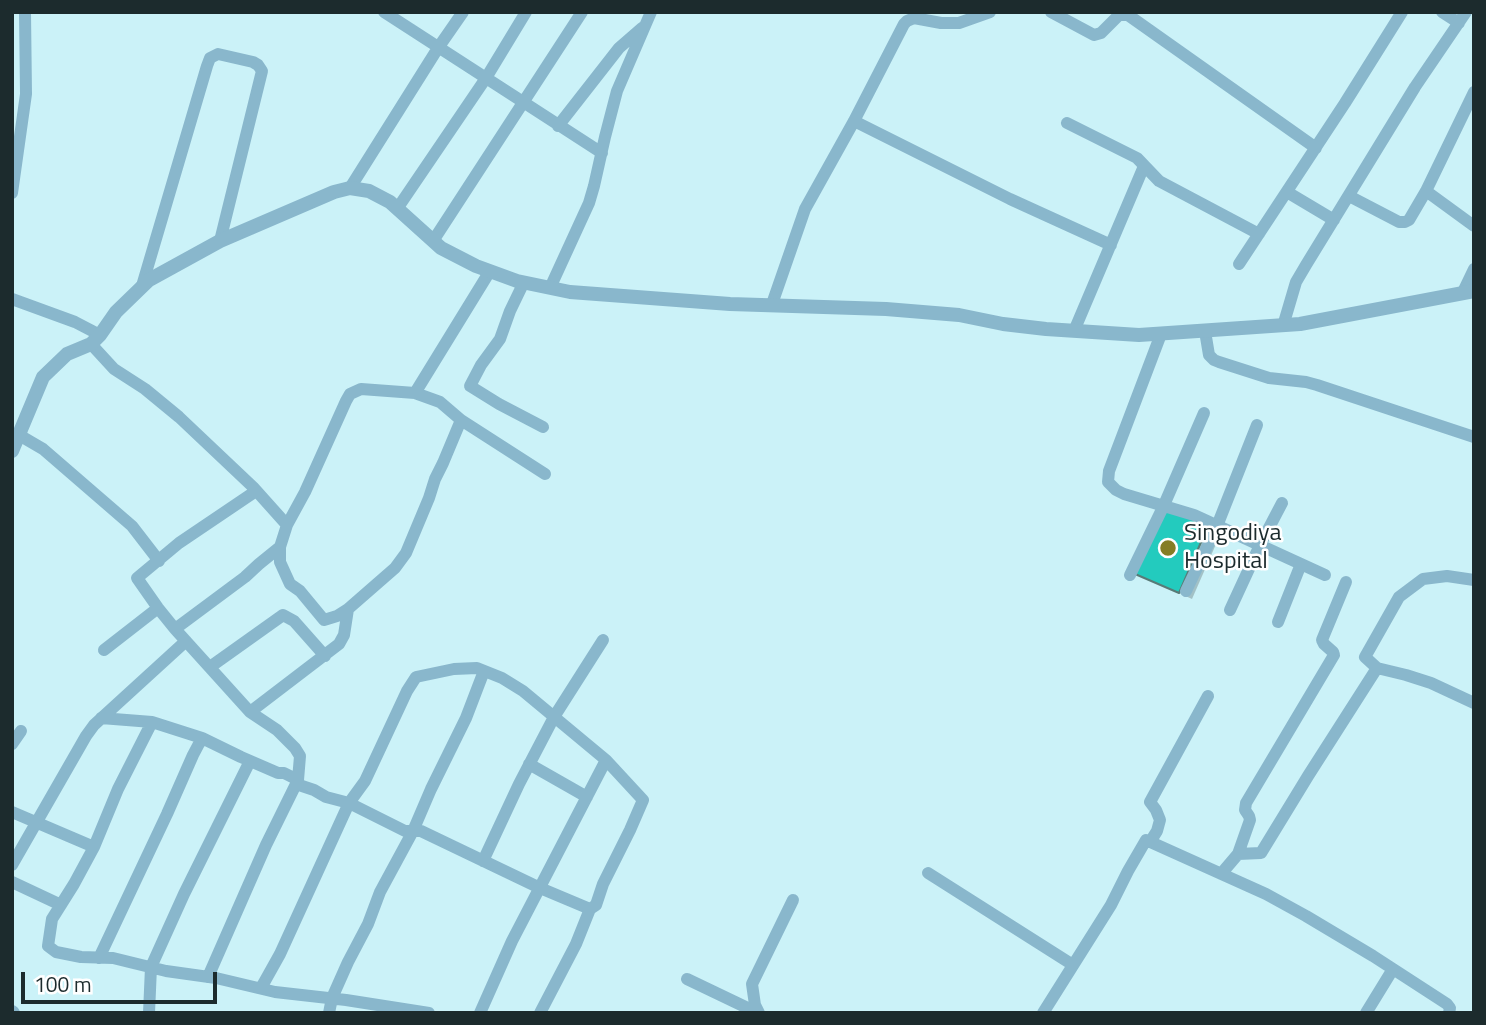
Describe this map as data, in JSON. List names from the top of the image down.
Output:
{
  "places": ["Singodiya Hospital"],
  "scale_bar": "100 m"
}
